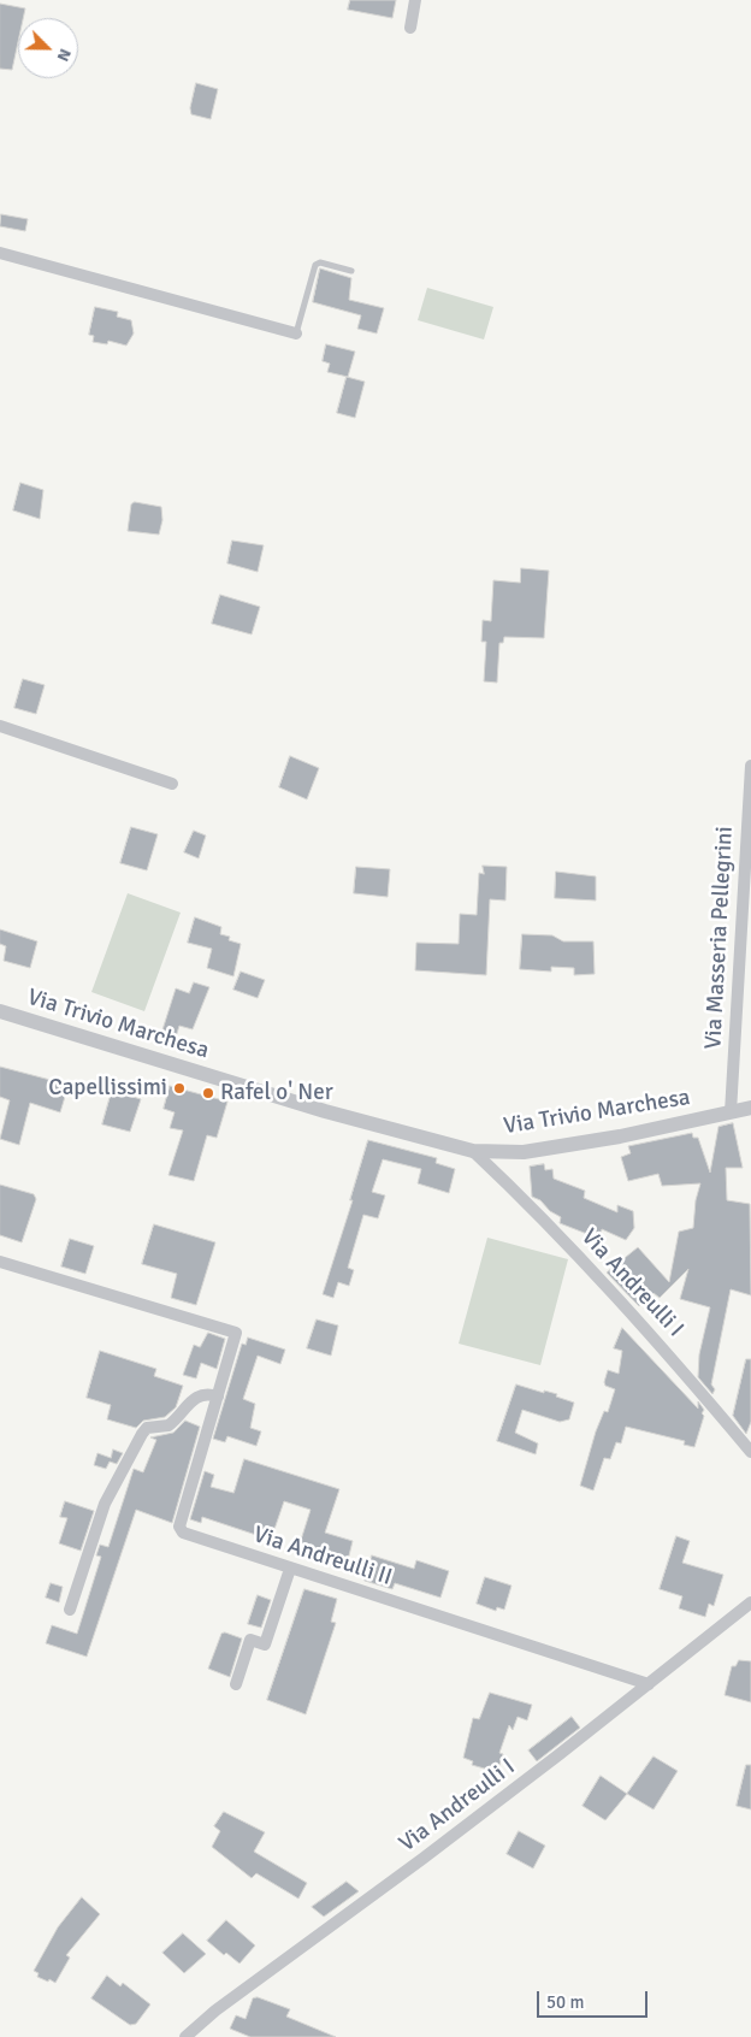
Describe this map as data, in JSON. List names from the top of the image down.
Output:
{
  "streets": {
    "street": [
      "Via Masseria Pellegrini",
      "Via Trivio Marchesa",
      "Via Andreulli I",
      "Via Andreulli II"
    ]
  },
  "crossings": [
    ["Via Masseria Pellegrini", "Via Trivio Marchesa"],
    ["Via Trivio Marchesa", "Via Andreulli I"],
    ["Via Andreulli I", "Via Andreulli II"]
  ],
  "places": ["Capellissimi", "Rafel o' Ner"],
  "scale_bar": "50 m",
  "north": "bottom right"
}
